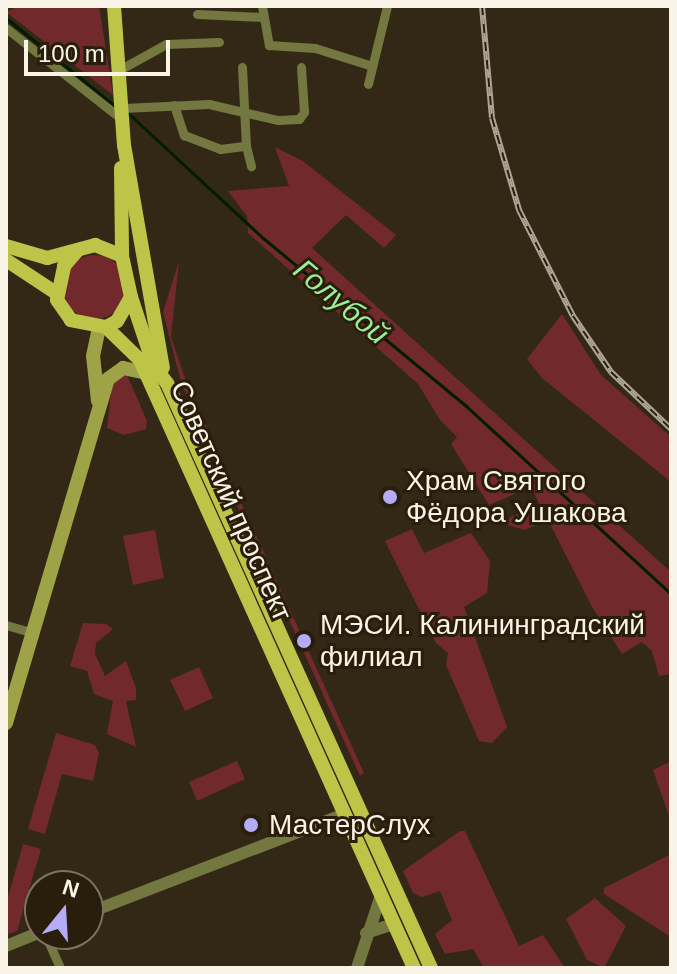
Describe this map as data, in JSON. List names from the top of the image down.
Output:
{
  "streets": {
    "main road": ["Советский проспект"]
  },
  "water": ["Голубой"],
  "places": ["Храм Святого Фёдора Ушакова", "МЭСИ. Калининградский филиал", "МастерСлух"],
  "scale_bar": "100 m",
  "north": "top"
}
